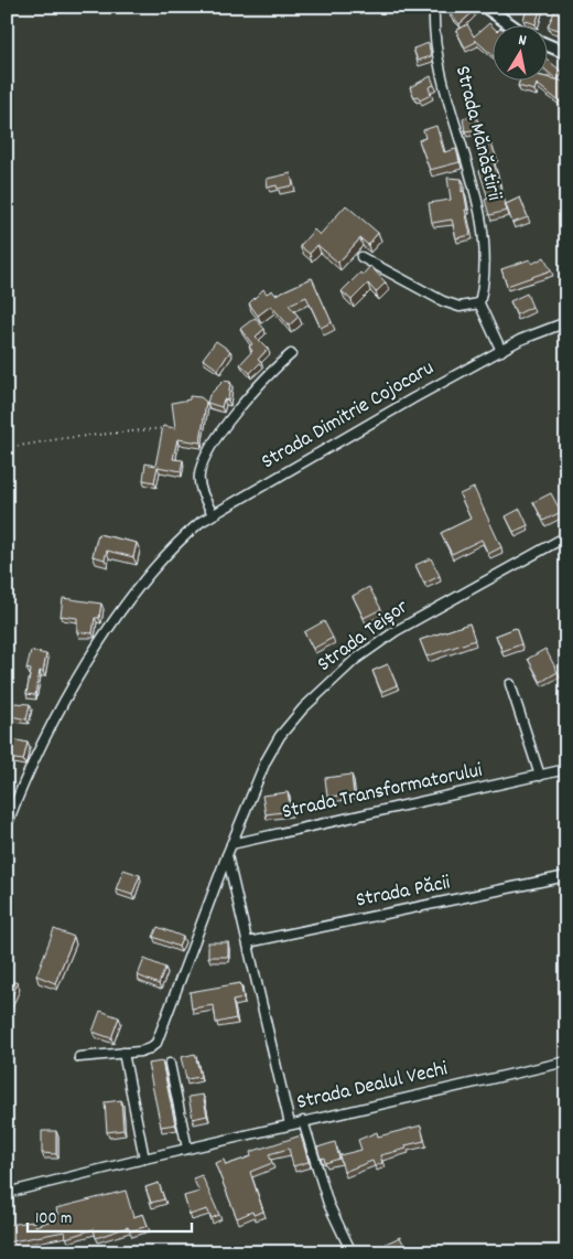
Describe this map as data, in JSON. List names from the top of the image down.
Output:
{
  "streets": {
    "street": [
      "Strada Mănăstirii",
      "Strada Dimitrie Cojocaru",
      "Strada Teișor",
      "Strada Transformatorului",
      "Strada Păcii",
      "Strada Dealul Vechi"
    ]
  },
  "crossings": [
    ["Strada Teișor", "Strada Transformatorului"]
  ],
  "scale_bar": "100 m",
  "north": "top"
}
